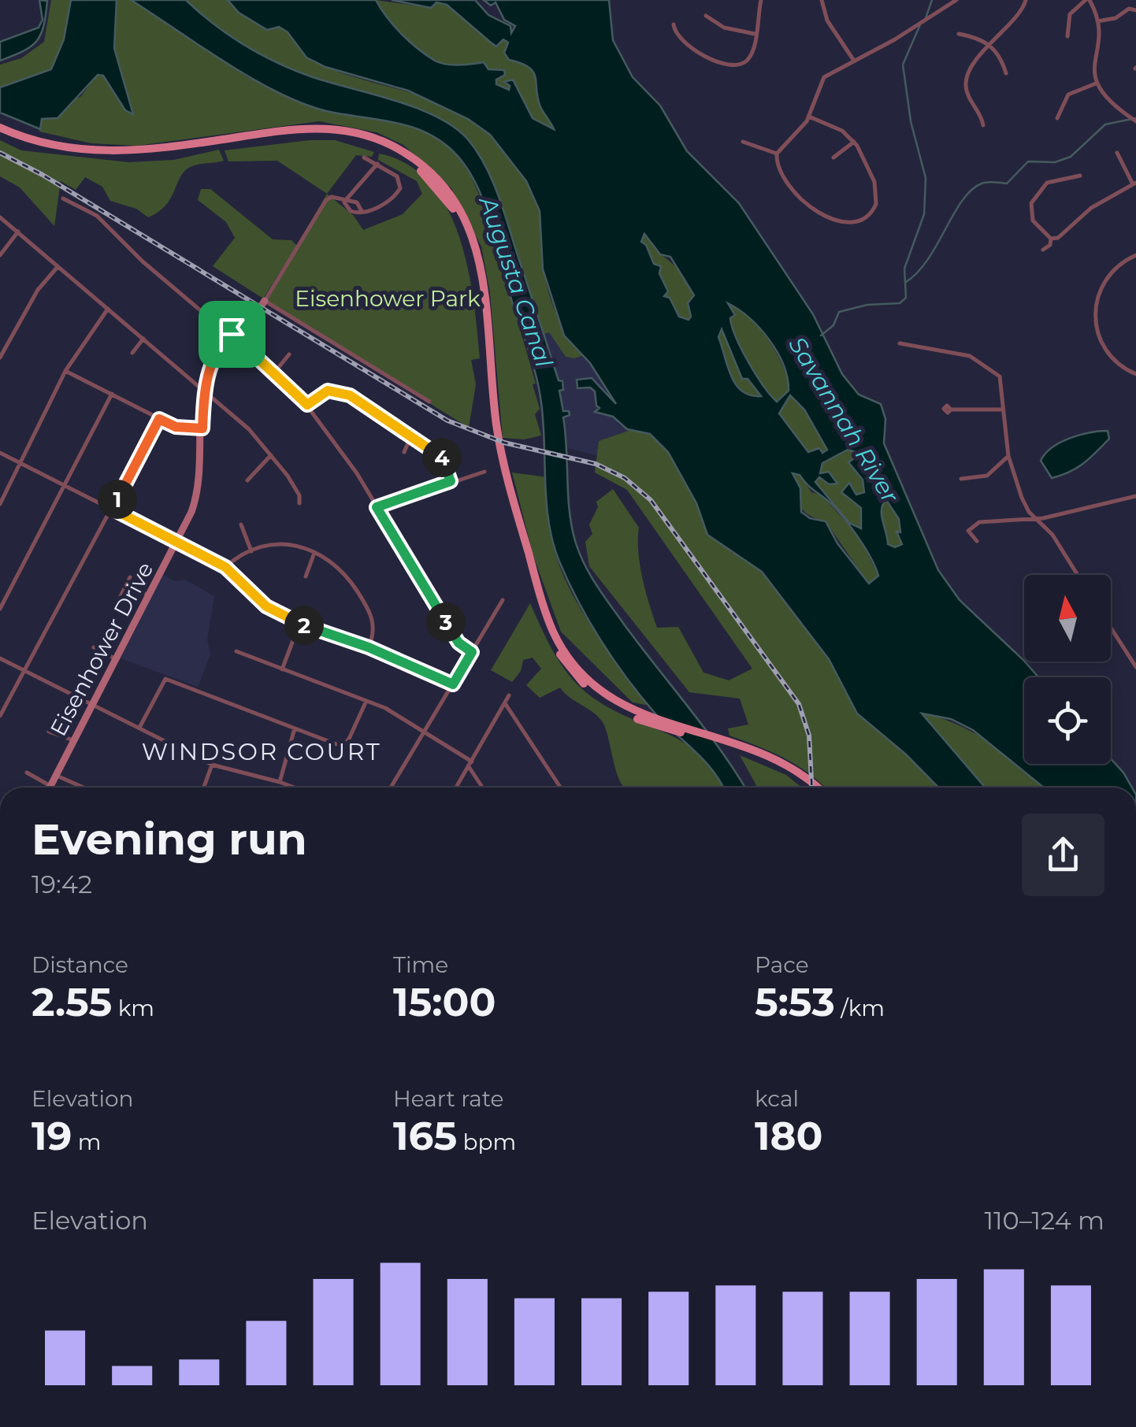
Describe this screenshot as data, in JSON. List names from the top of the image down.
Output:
{
  "streets": {
    "street": ["Eisenhower Drive"]
  },
  "districts": ["WINDSOR COURT"],
  "water": ["Augusta Canal", "Savannah River"],
  "parks": ["Eisenhower Park"],
  "north": "top",
  "page": {
    "pins": [
      "4",
      "1",
      "3",
      "2"
    ],
    "heading": ["Evening run", "19:42"],
    "stats": [
      ["Distance", "2.55 km"],
      ["Time", "15:00"],
      ["Pace", "5:53 /km"],
      ["Elevation", "19 m"],
      ["Heart rate", "165 bpm"],
      ["kcal", "180"]
    ],
    "chart": ["Elevation", "110–124 m"]
  }
}
